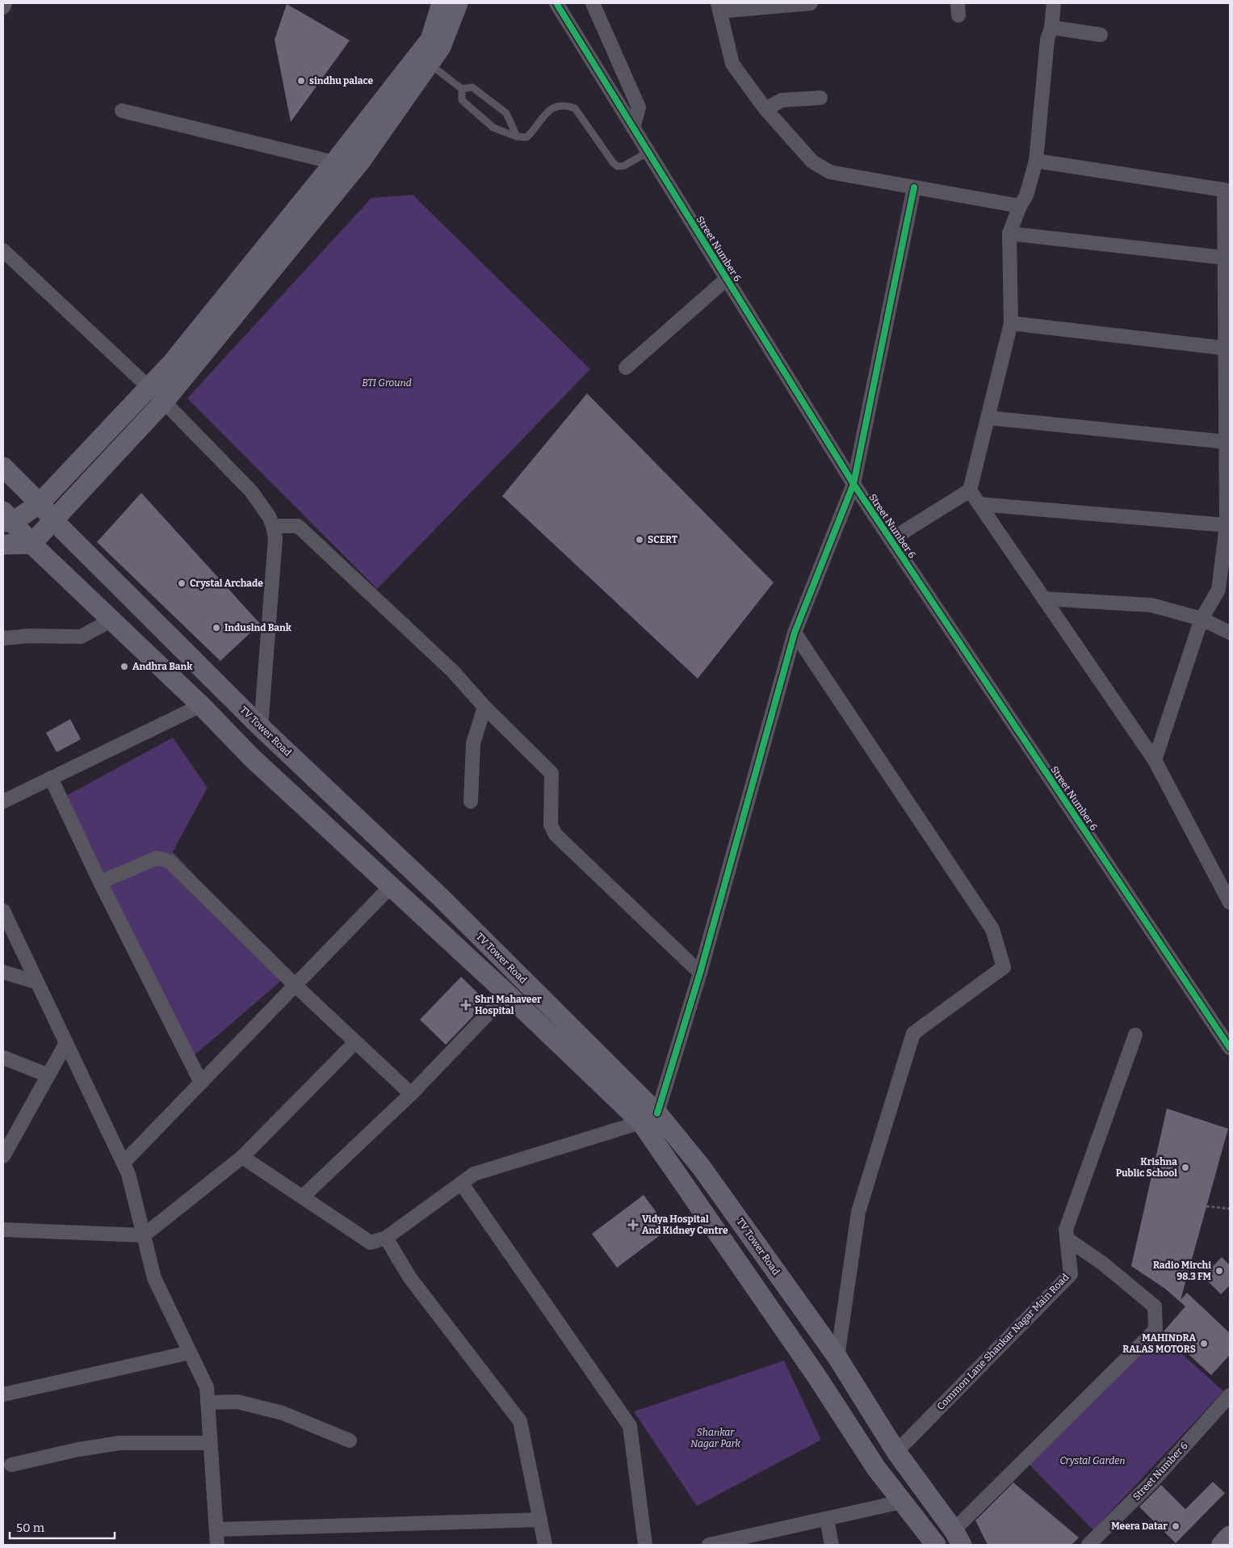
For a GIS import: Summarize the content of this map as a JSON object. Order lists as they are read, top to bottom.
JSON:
{
  "streets": {
    "main road": ["TV Tower Road"],
    "street": ["Street Number 6", "Common Lane Shankar Nagar Main Road"]
  },
  "crossings": [
    ["TV Tower Road", "Common Lane Shankar Nagar Main Road"]
  ],
  "parks": ["BTI Ground", "Shankar Nagar Park", "Crystal Garden"],
  "places": {
    "other": [
      "sindhu palace",
      "SCERT",
      "Crystal Archade",
      "Induslnd Bank",
      "Andhra Bank",
      "Krishna Public School",
      "Radio Mirchi 98.3 FM",
      "MAHINDRA RALAS MOTORS",
      "Meera Datar"
    ],
    "health": ["Shri Mahaveer Hospital", "Vidya Hospital And Kidney Centre"]
  },
  "scale_bar": "50 m"
}
